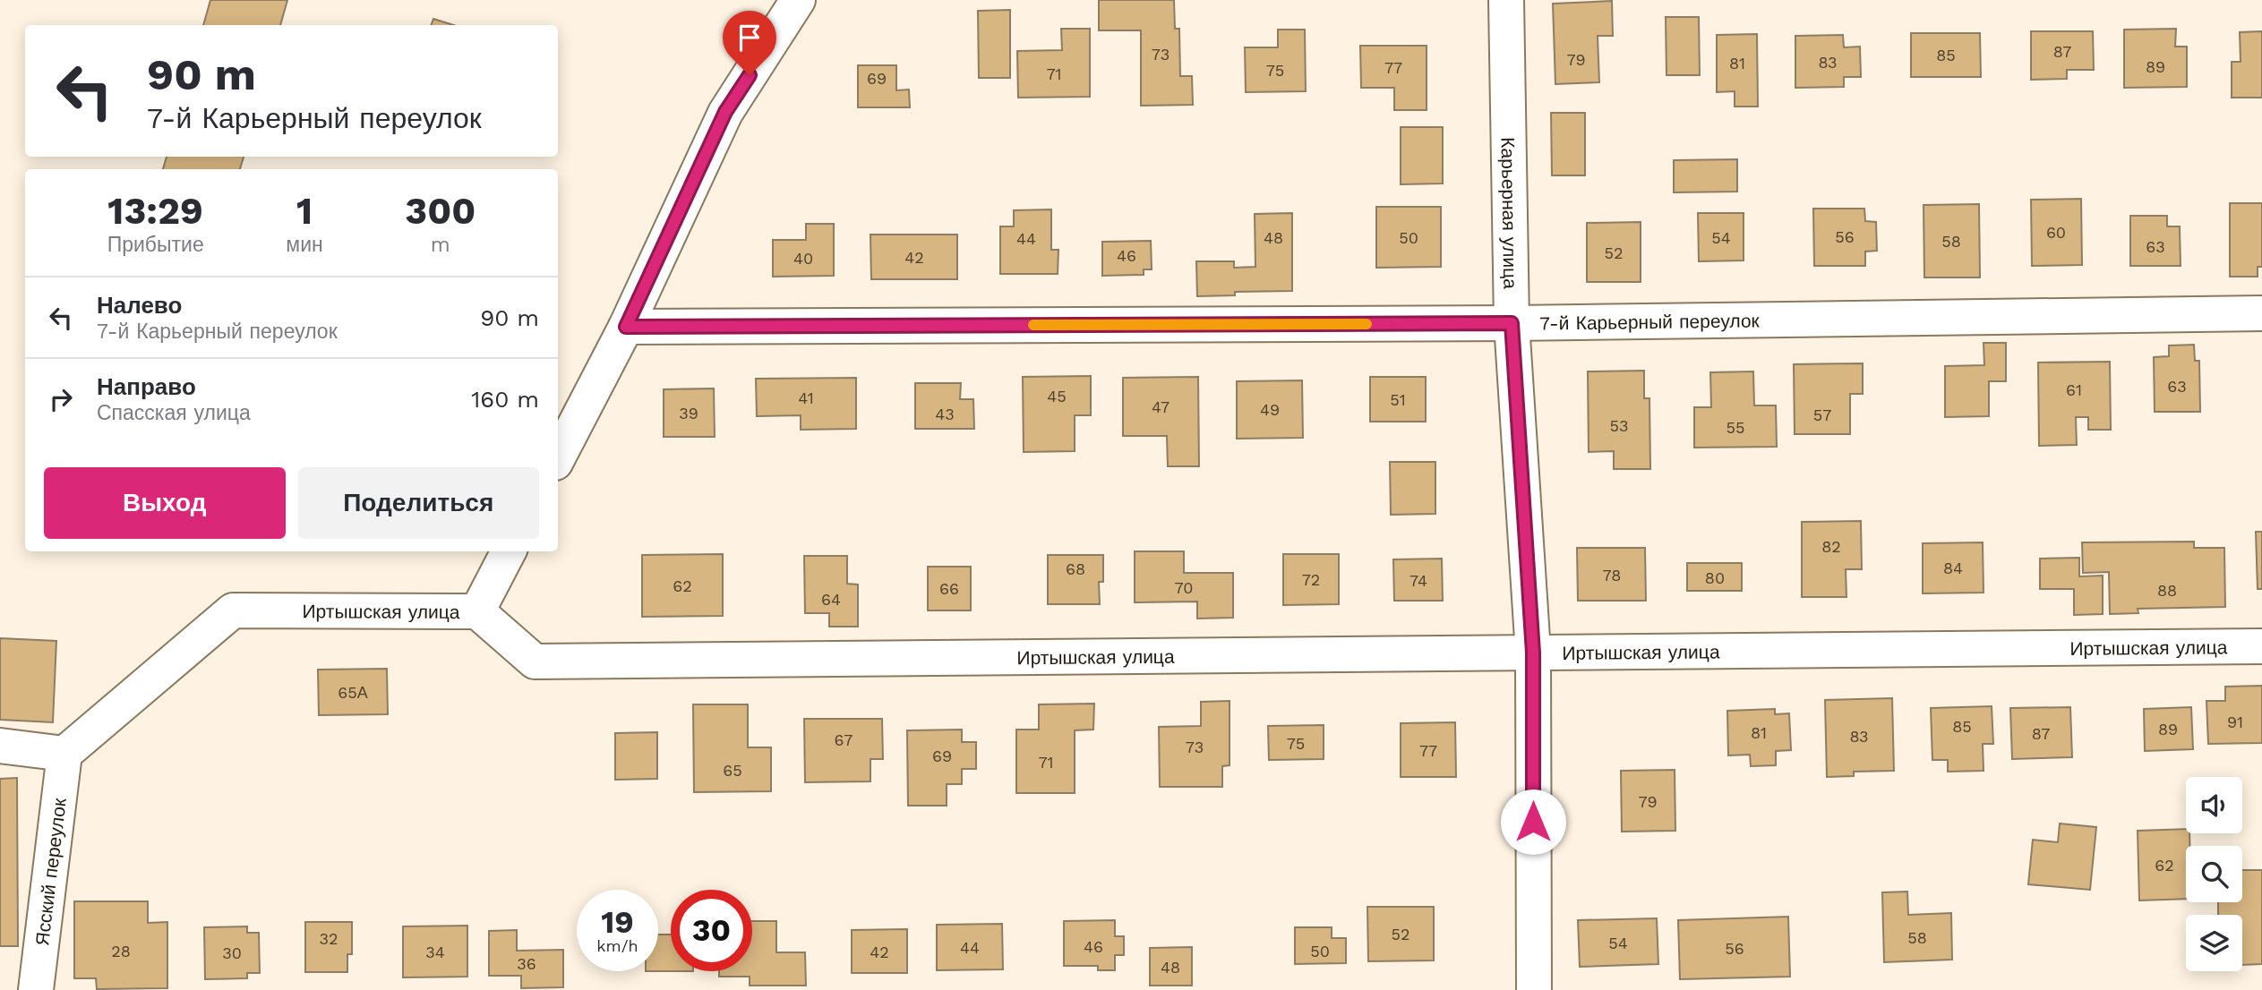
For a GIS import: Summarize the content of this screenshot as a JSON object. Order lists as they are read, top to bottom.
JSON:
{
  "streets": {
    "street": [
      "Карьерная улица",
      "7-й Карьерный переулок",
      "Иртышская улица",
      "Ясский переулок"
    ]
  },
  "crossings": [
    ["Карьерная улица", "7-й Карьерный переулок"],
    ["Карьерная улица", "Иртышская улица"],
    ["Иртышская улица", "Ясский переулок"]
  ],
  "house_numbers": [
    "87",
    "73",
    "85",
    "79",
    "83",
    "81",
    "89",
    "77",
    "75",
    "71",
    "69",
    "60",
    "56",
    "48",
    "50",
    "54",
    "44",
    "58",
    "63",
    "52",
    "46",
    "42",
    "40",
    "63",
    "61",
    "45",
    "41",
    "51",
    "47",
    "49",
    "39",
    "43",
    "57",
    "53",
    "55",
    "82",
    "84",
    "68",
    "78",
    "80",
    "72",
    "74",
    "62",
    "70",
    "66",
    "88",
    "64",
    "65А",
    "91",
    "85",
    "89",
    "81",
    "87",
    "83",
    "67",
    "75",
    "73",
    "77",
    "69",
    "71",
    "65",
    "79",
    "62",
    "52",
    "58",
    "32",
    "54",
    "46",
    "44",
    "56",
    "28",
    "50",
    "34",
    "42",
    "30",
    "36",
    "48"
  ],
  "page": {
    "turn": ["90 m", "7-й Карьерный переулок"],
    "eta": [
      "13:29",
      "Прибытие",
      "1",
      "мин",
      "300",
      "m"
    ],
    "list": [
      {
        "name": "Налево",
        "note": "7-й Карьерный переулок",
        "value": "90 m"
      },
      {
        "name": "Направо",
        "note": "Спасская улица",
        "value": "160 m"
      }
    ],
    "buttons": ["Выход", "Поделиться"],
    "speed": "19 km/h",
    "limit": "30"
  }
}
